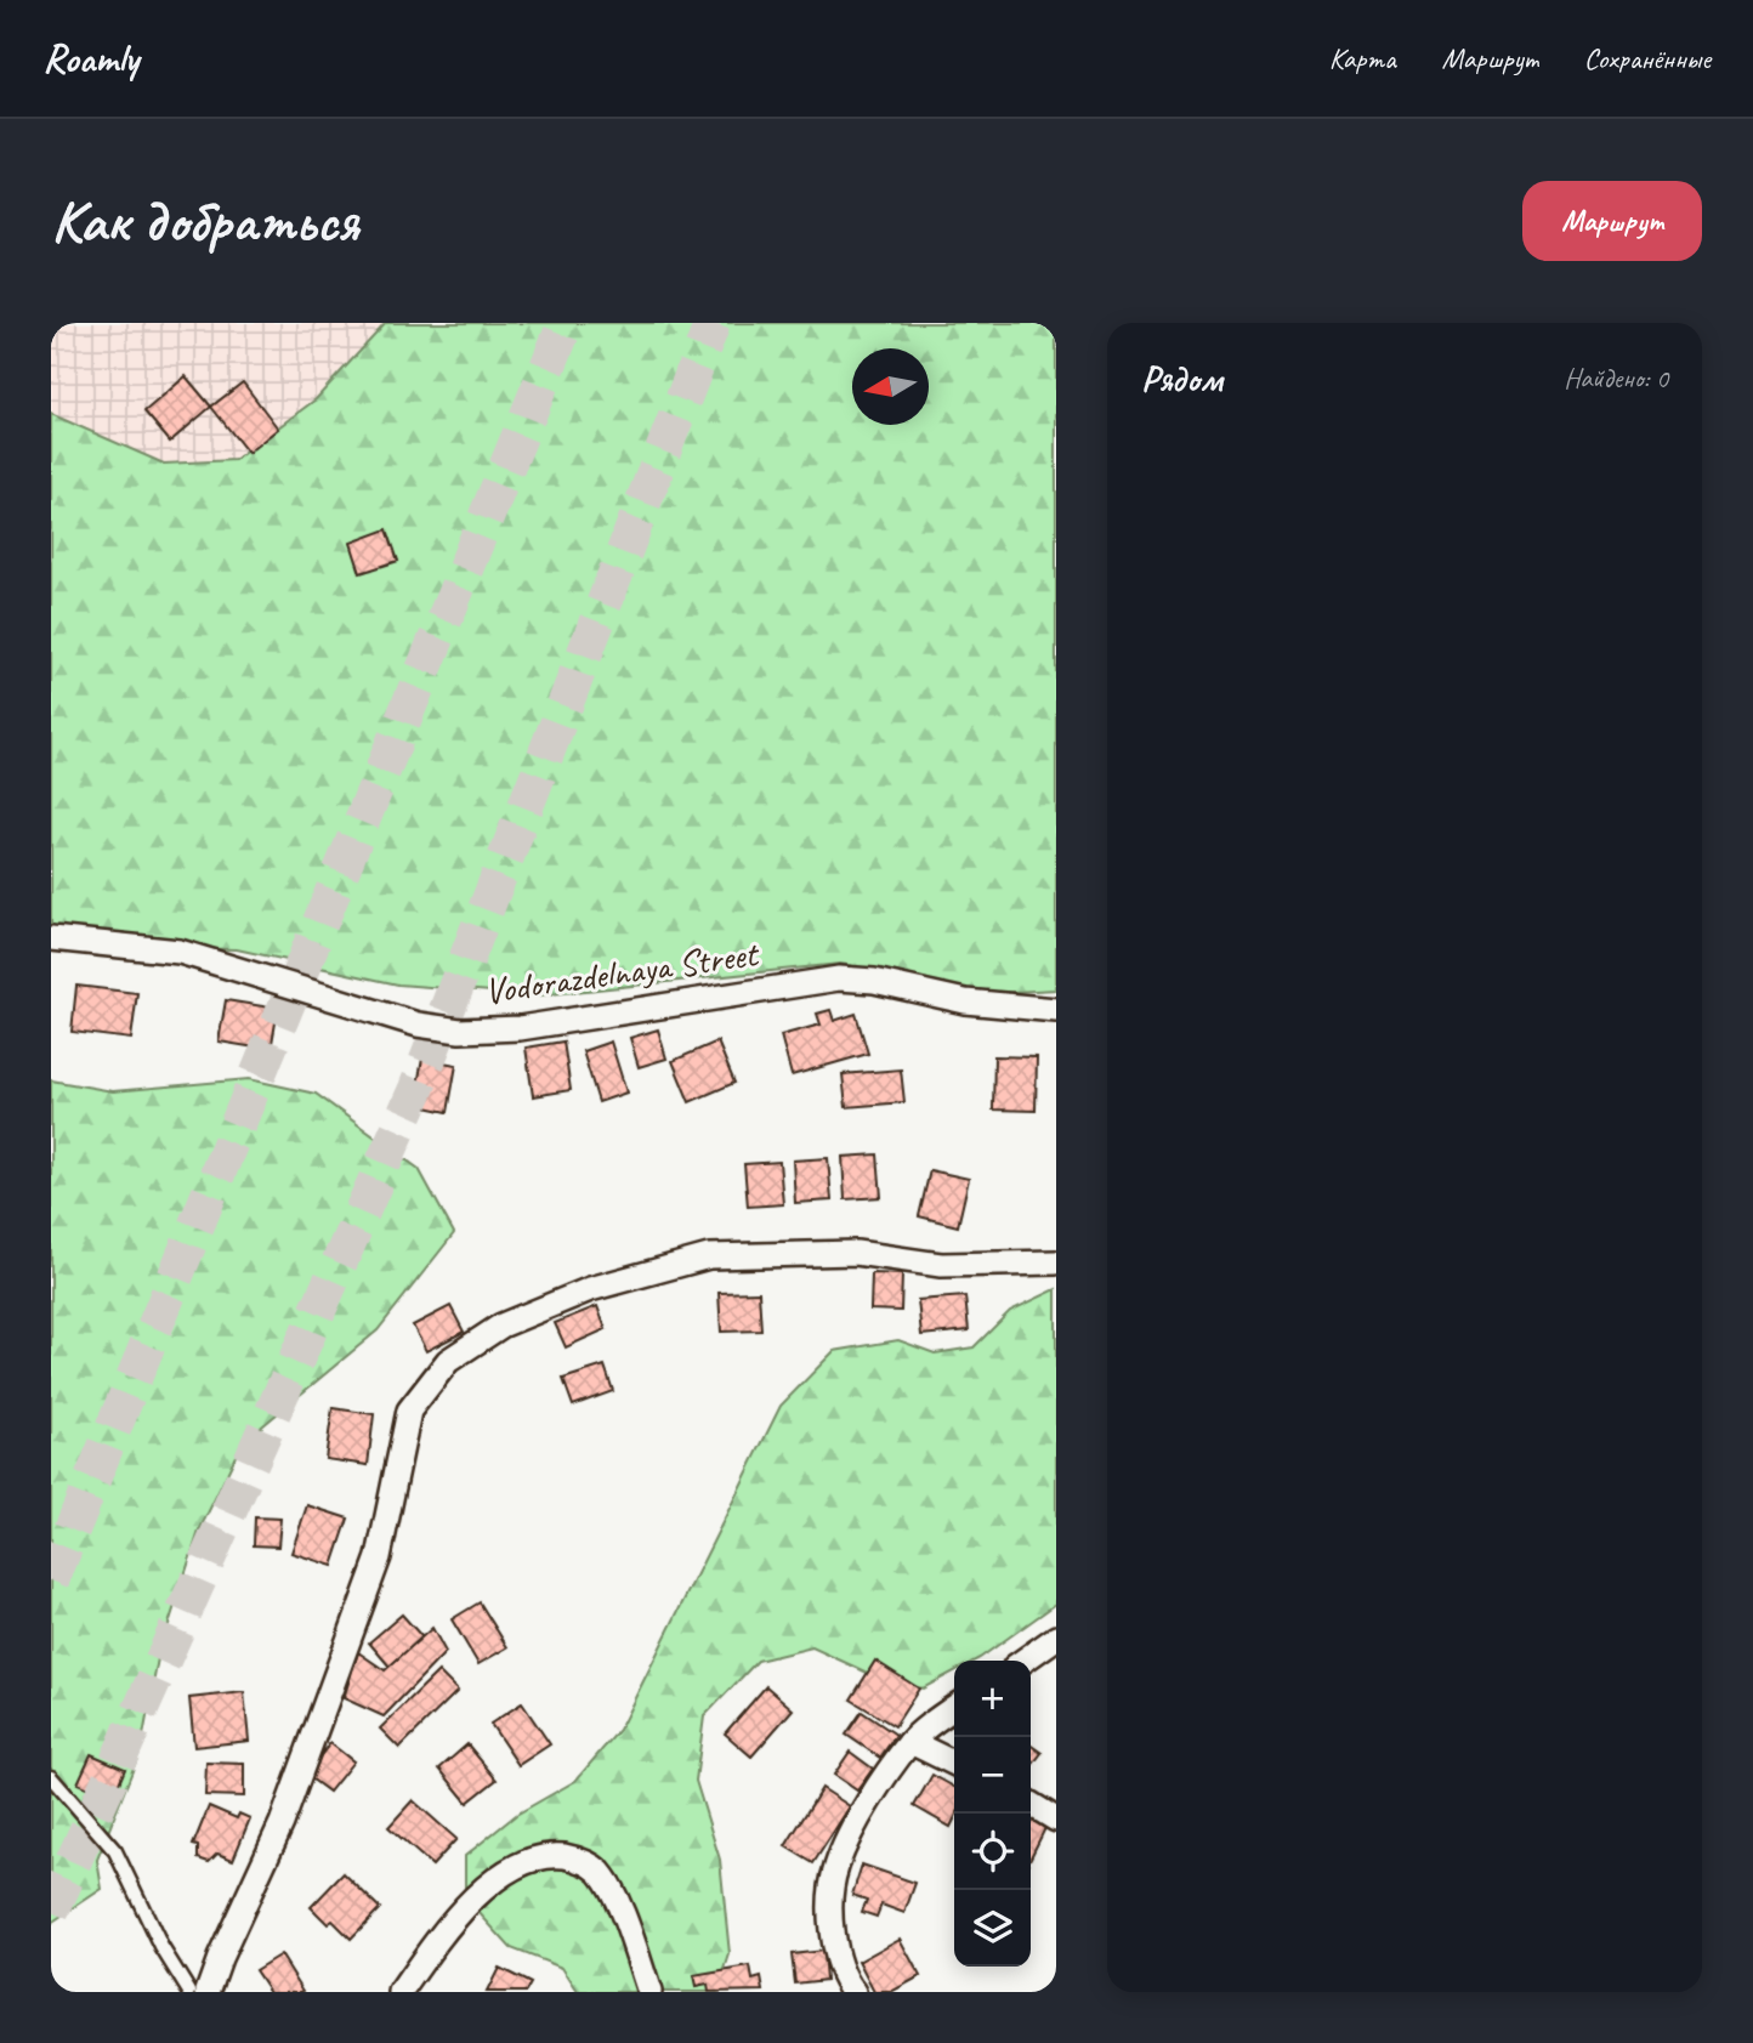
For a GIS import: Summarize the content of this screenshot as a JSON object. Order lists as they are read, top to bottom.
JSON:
{
  "streets": {
    "street": ["Vodorazdelnaya Street"]
  },
  "north": "left",
  "page": {
    "header": "Roamly",
    "nav": ["Карта", "Маршрут", "Сохранённые"],
    "buttons": "Маршрут",
    "title": "Как добраться",
    "heading": ["Рядом", "Найдено: 0"],
    "map_buttons": ["+", "−"]
  }
}
